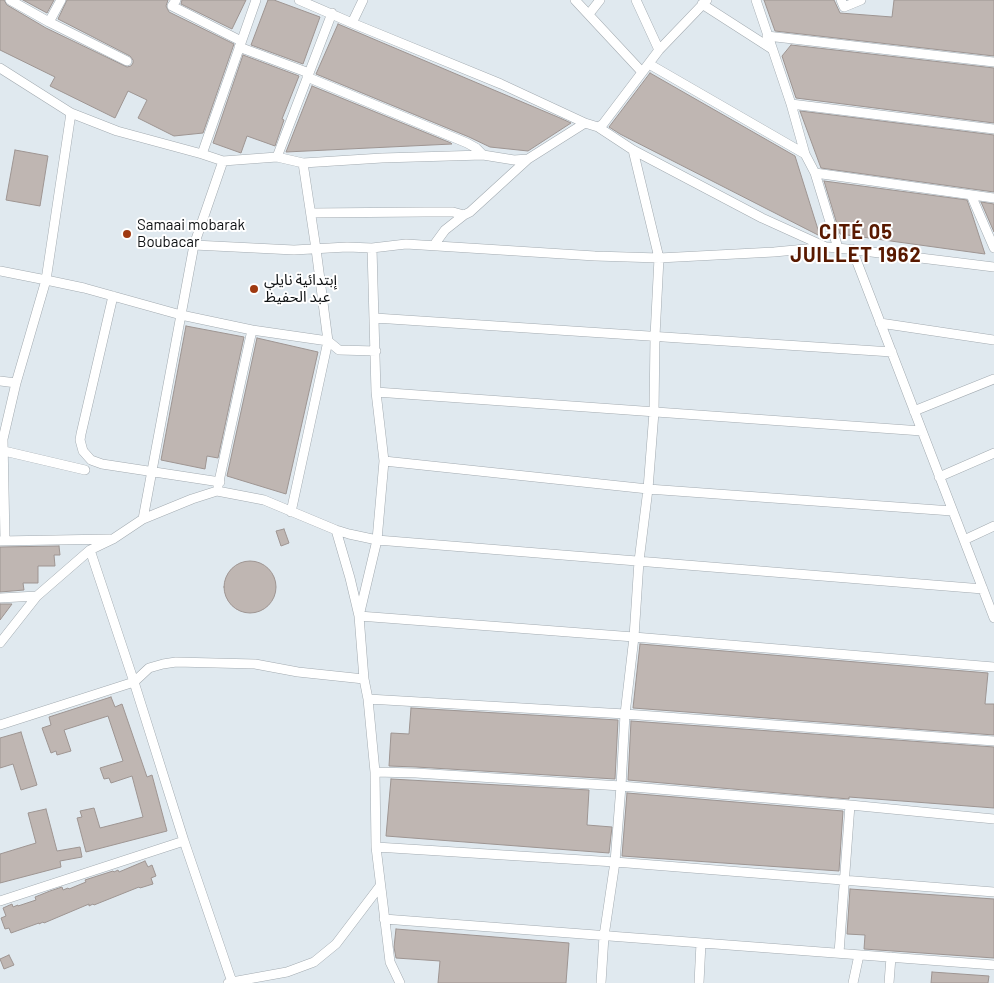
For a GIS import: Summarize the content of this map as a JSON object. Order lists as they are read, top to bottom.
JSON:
{
  "districts": ["CITÉ 05 JUILLET 1962"],
  "places": ["Samaai mobarak Boubacar", "إبتدائية نايلي عبد الحفيظ"]
}
